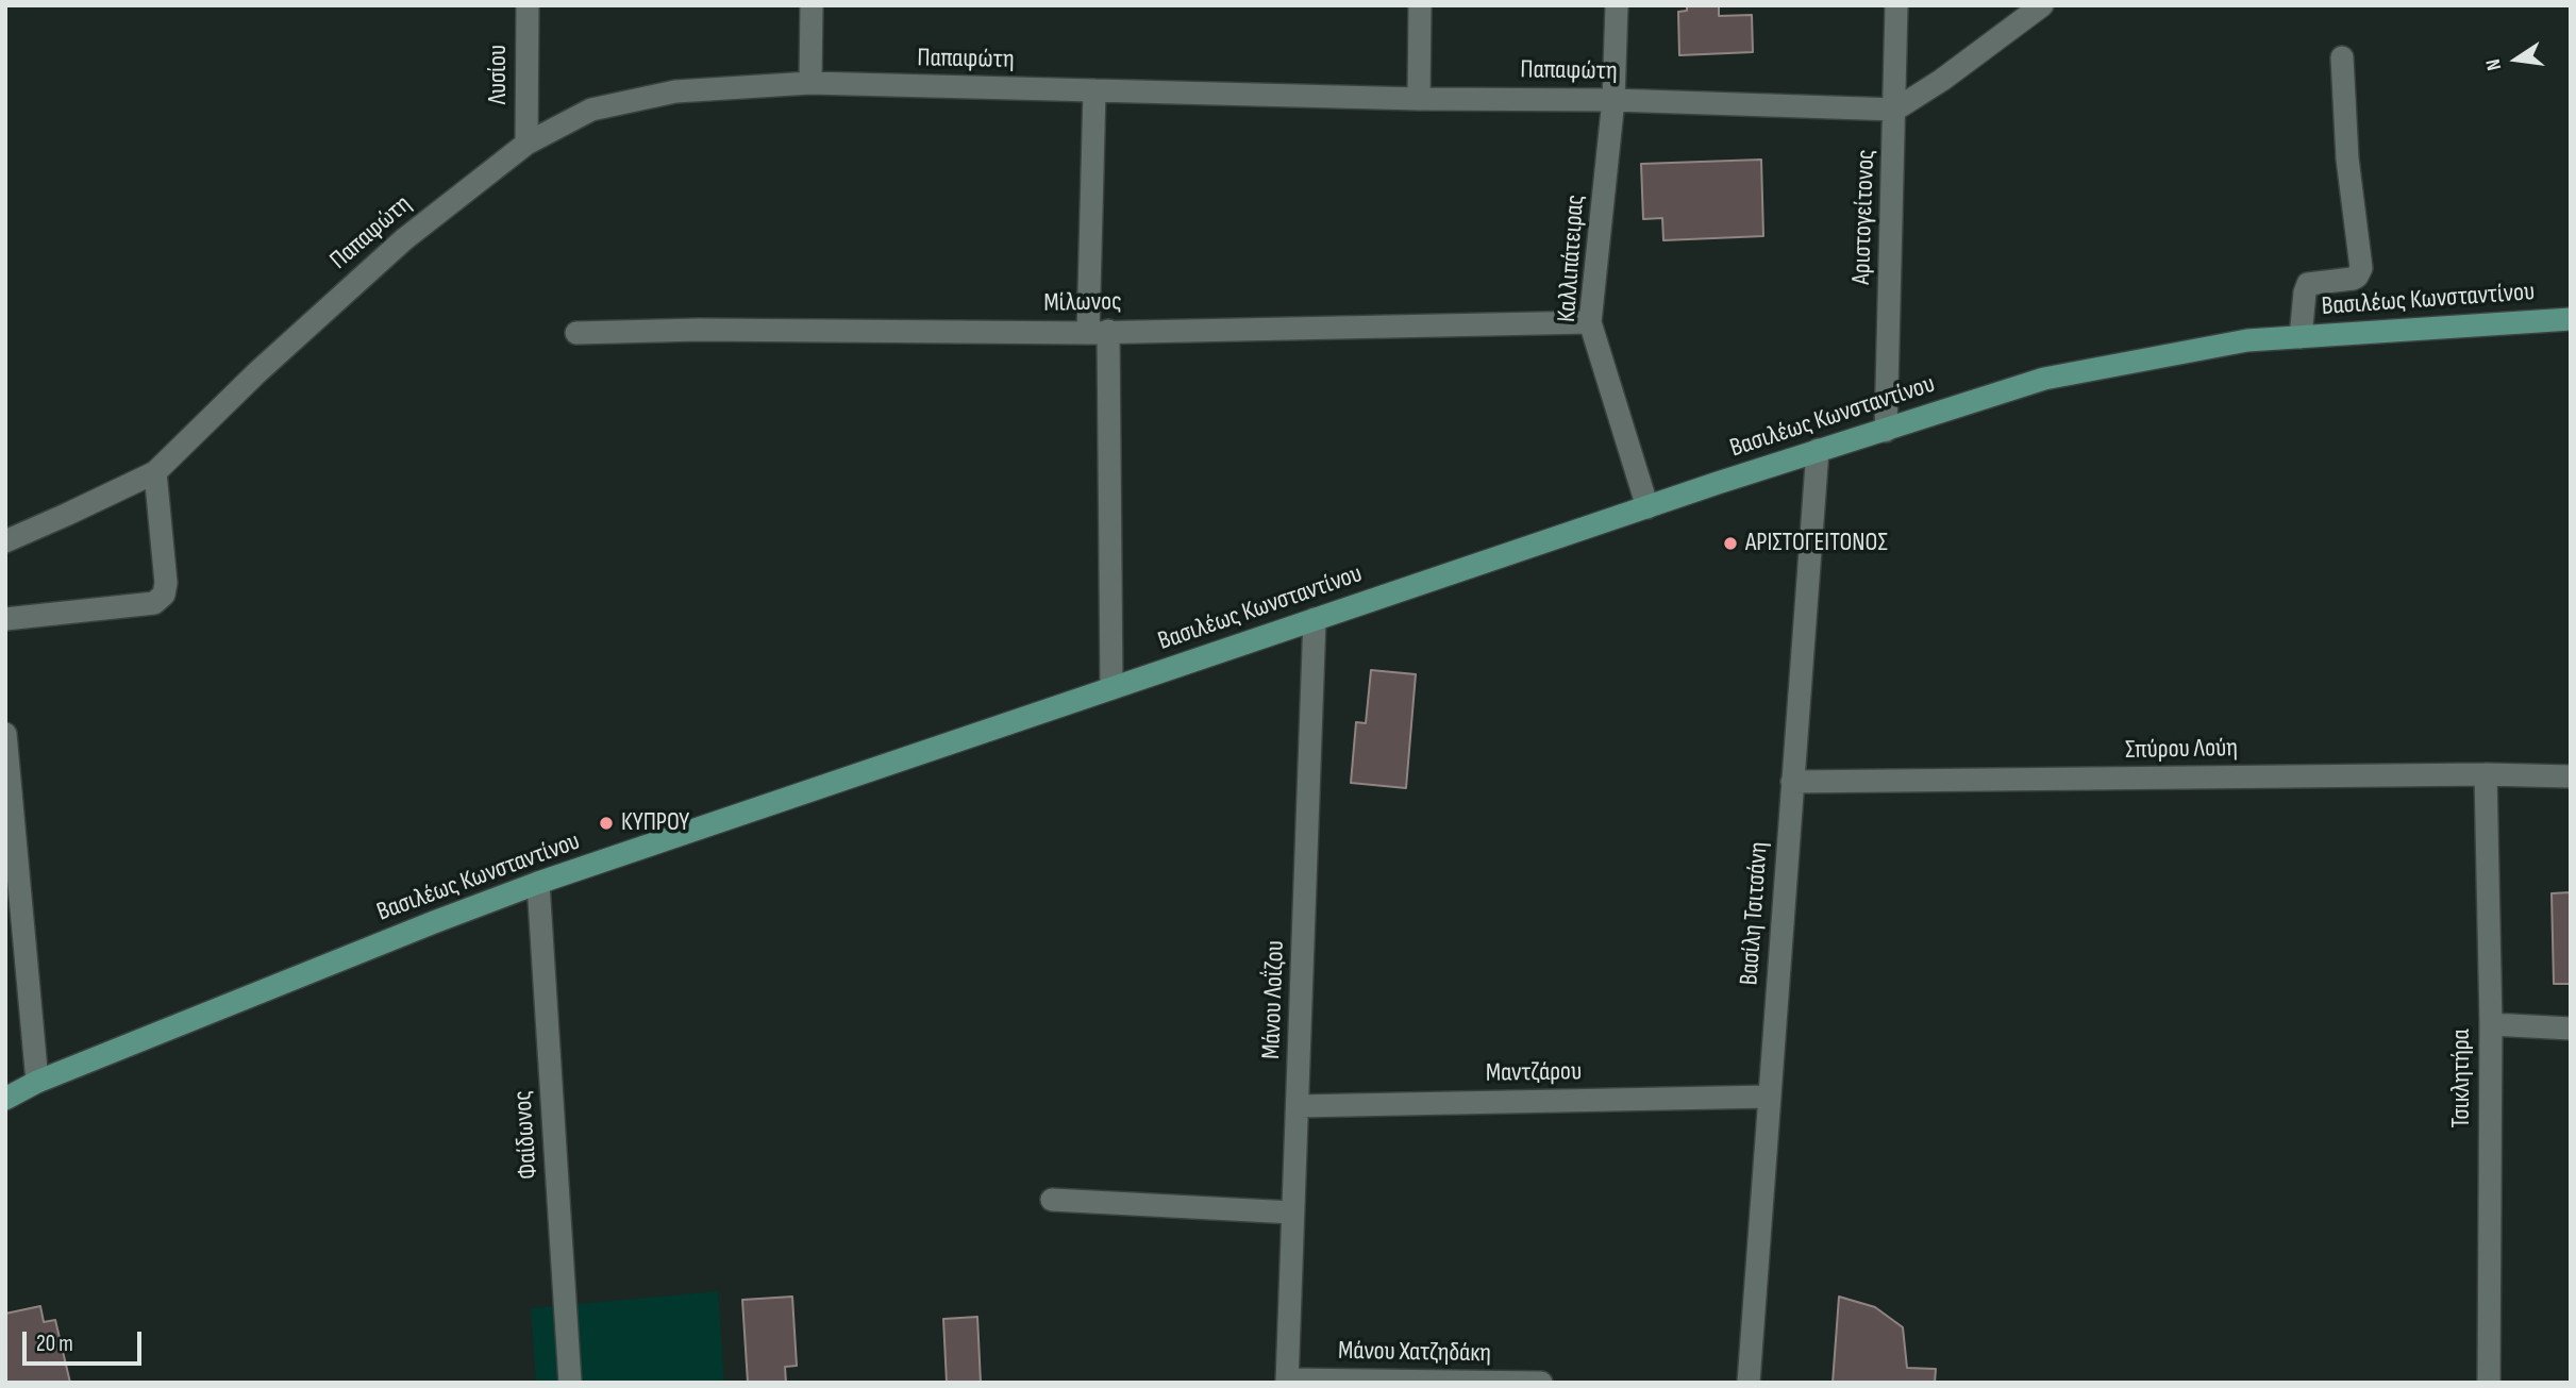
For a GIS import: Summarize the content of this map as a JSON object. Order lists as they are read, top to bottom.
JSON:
{
  "streets": {
    "main road": ["Βασιλέως Κωνσταντίνου"],
    "street": [
      "Παπαφώτη",
      "Λυσίου",
      "Αριστογείτονος",
      "Καλλιπάτειρας",
      "Μίλωνος",
      "Σπύρου Λούη",
      "Βασίλη Τσιτσάνη",
      "Μάνου Λοΐζου",
      "Μαντζάρου",
      "Τσικλητήρα",
      "Φαίδωνος",
      "Μάνου Χατζηδάκη"
    ]
  },
  "crossings": [
    ["Παπαφώτη", "Λυσίου"],
    ["Παπαφώτη", "Αριστογείτονος"],
    ["Παπαφώτη", "Καλλιπάτειρας"],
    ["Αριστογείτονος", "Βασιλέως Κωνσταντίνου"],
    ["Καλλιπάτειρας", "Βασιλέως Κωνσταντίνου"],
    ["Καλλιπάτειρας", "Μίλωνος"],
    ["Βασιλέως Κωνσταντίνου", "Βασίλη Τσιτσάνη"],
    ["Βασιλέως Κωνσταντίνου", "Μάνου Λοΐζου"],
    ["Βασιλέως Κωνσταντίνου", "Φαίδωνος"],
    ["Σπύρου Λούη", "Βασίλη Τσιτσάνη"],
    ["Σπύρου Λούη", "Τσικλητήρα"],
    ["Βασίλη Τσιτσάνη", "Μαντζάρου"],
    ["Μάνου Λοΐζου", "Μαντζάρου"],
    ["Μάνου Λοΐζου", "Μάνου Χατζηδάκη"]
  ],
  "places": ["ΑΡΙΣΤΟΓΕΙΤΟΝΟΣ", "ΚΥΠΡΟΥ"],
  "scale_bar": "20 m",
  "north": "left"
}
